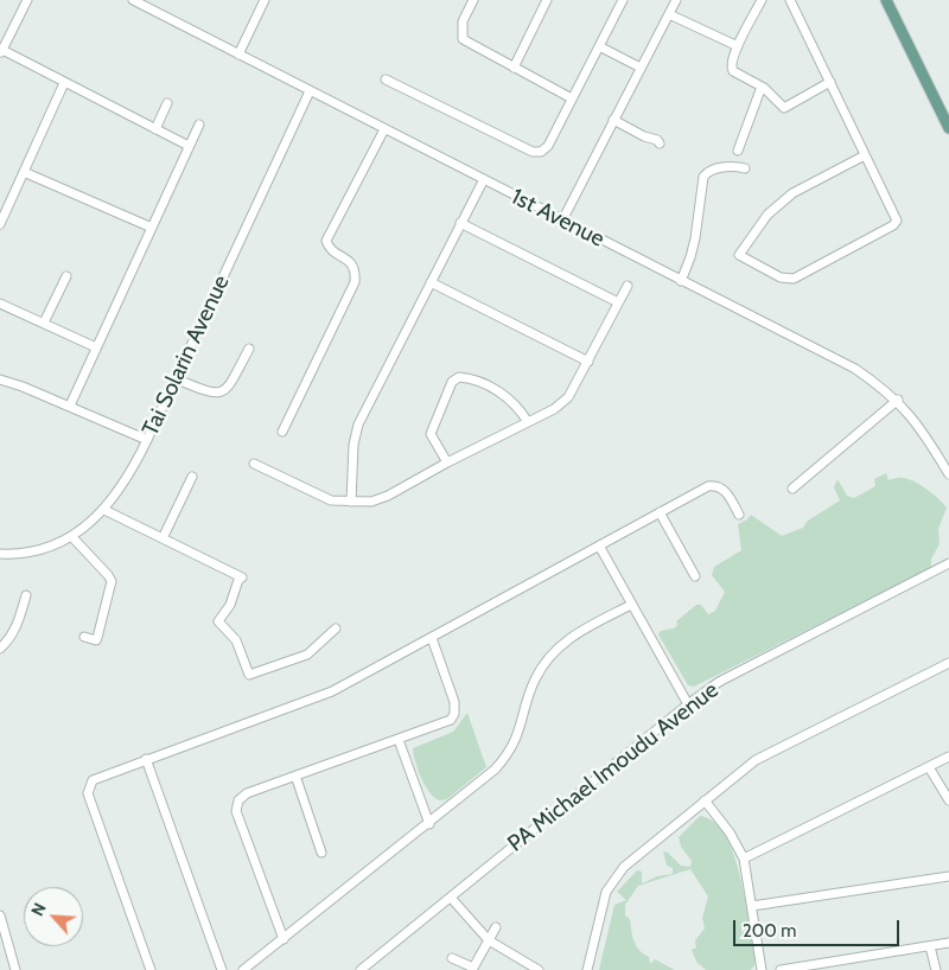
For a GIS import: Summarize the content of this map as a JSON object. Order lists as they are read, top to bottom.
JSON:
{
  "streets": {
    "street": ["1st Avenue", "Tai Solarin Avenue", "PA Michael Imoudu Avenue"]
  },
  "crossings": [
    ["1st Avenue", "Tai Solarin Avenue"]
  ],
  "scale_bar": "200 m",
  "north": "top left"
}
